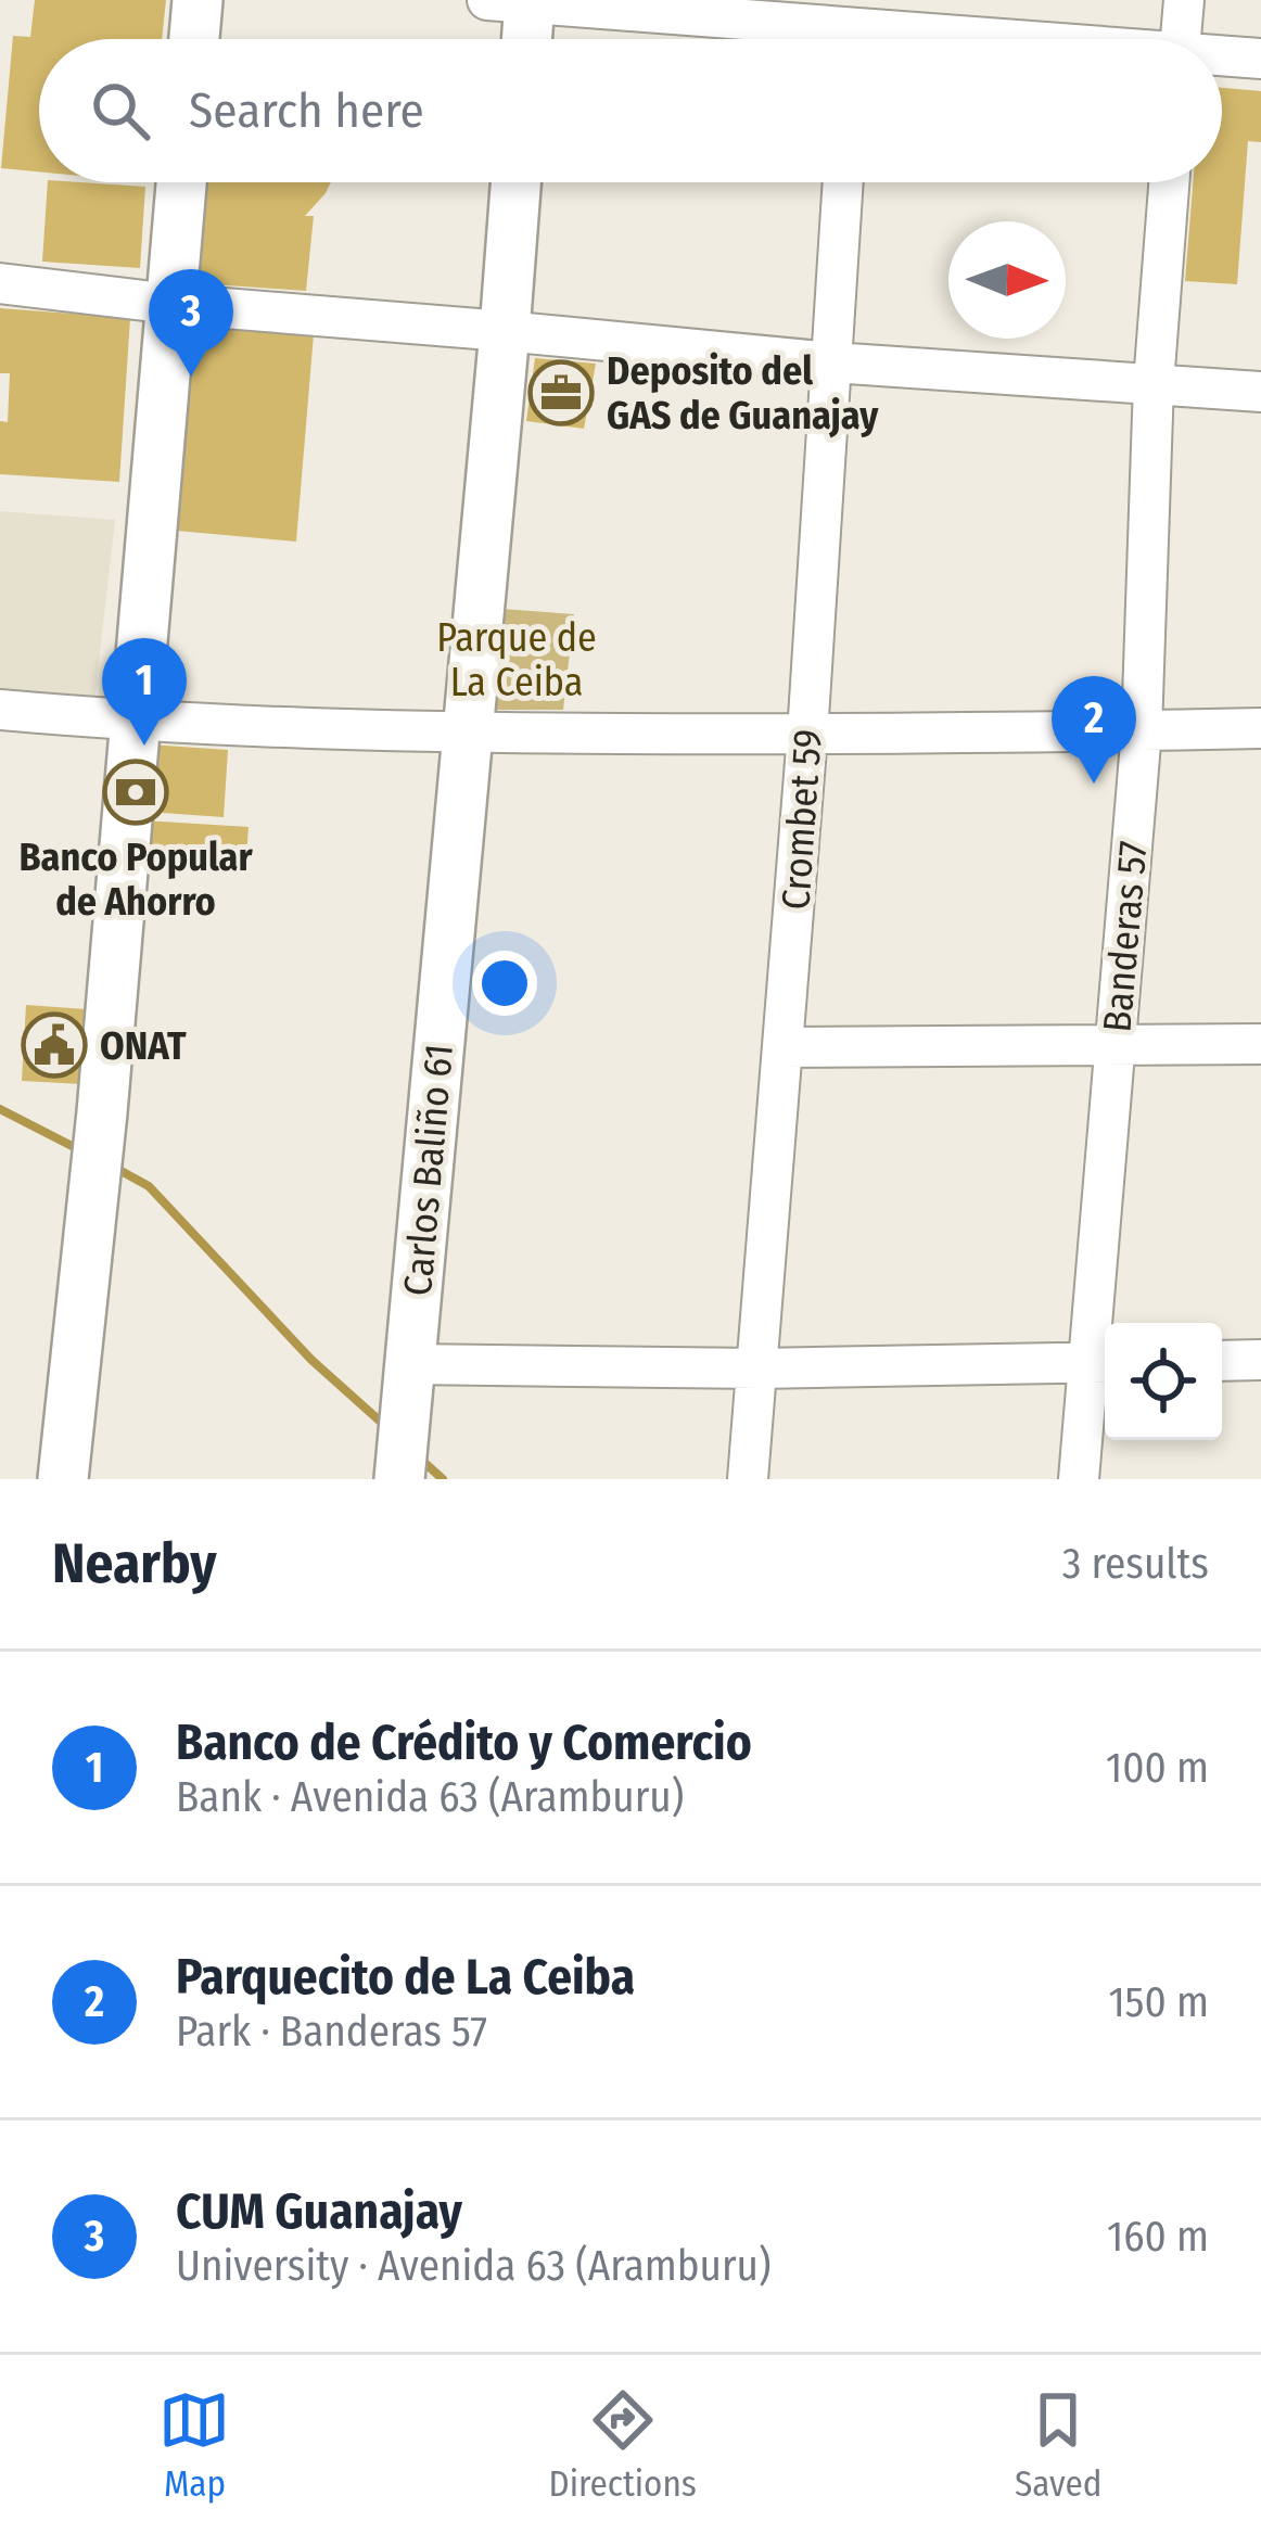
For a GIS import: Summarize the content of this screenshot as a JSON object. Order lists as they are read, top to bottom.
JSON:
{
  "streets": {
    "main road": ["Carlos Baliño 61"],
    "street": ["Crombet 59", "Banderas 57"]
  },
  "parks": ["Parque de La Ceiba"],
  "places": {
    "office": ["Deposito del GAS de Guanajay"],
    "bank": ["Banco Popular de Ahorro"],
    "public building": ["ONAT"]
  },
  "north": "right",
  "page": {
    "search": "Search here",
    "pins": ["3", "1", "2"],
    "heading": ["Nearby", "3 results"],
    "list": [
      {
        "mark": "1",
        "name": "Banco de Crédito y Comercio",
        "note": "Bank · Avenida 63 (Aramburu)",
        "value": "100 m"
      },
      {
        "mark": "2",
        "name": "Parquecito de La Ceiba",
        "note": "Park · Banderas 57",
        "value": "150 m"
      },
      {
        "mark": "3",
        "name": "CUM Guanajay",
        "note": "University · Avenida 63 (Aramburu)",
        "value": "160 m"
      }
    ],
    "nav": ["Map", "Directions", "Saved"]
  }
}
